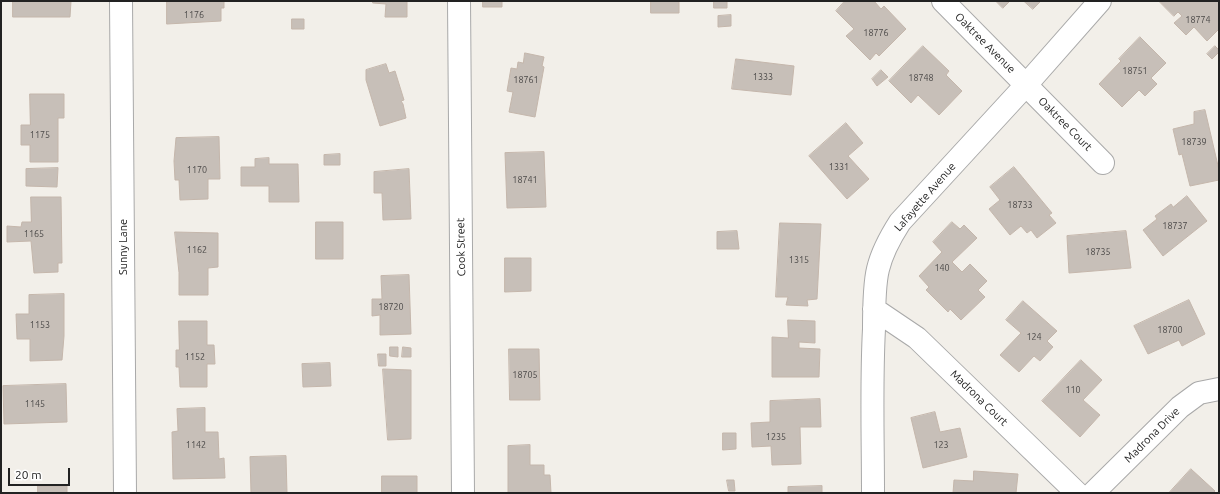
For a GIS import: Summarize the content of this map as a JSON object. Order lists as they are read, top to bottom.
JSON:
{
  "streets": {
    "street": [
      "Oaktree Avenue",
      "Oaktree Court",
      "Lafayette Avenue",
      "Sunny Lane",
      "Cook Street",
      "Madrona Court",
      "Madrona Drive"
    ]
  },
  "crossings": [
    ["Oaktree Avenue", "Oaktree Court"],
    ["Oaktree Avenue", "Lafayette Avenue"],
    ["Oaktree Court", "Lafayette Avenue"],
    ["Lafayette Avenue", "Madrona Court"]
  ],
  "house_numbers": [
    "1176",
    "18774",
    "18776",
    "18751",
    "1333",
    "18748",
    "18761",
    "1175",
    "18739",
    "1331",
    "1170",
    "18741",
    "18733",
    "18737",
    "1165",
    "1162",
    "18735",
    "1315",
    "140",
    "18720",
    "1153",
    "18700",
    "124",
    "1152",
    "18705",
    "110",
    "1145",
    "1235",
    "1142",
    "123"
  ],
  "scale_bar": "20 m"
}
